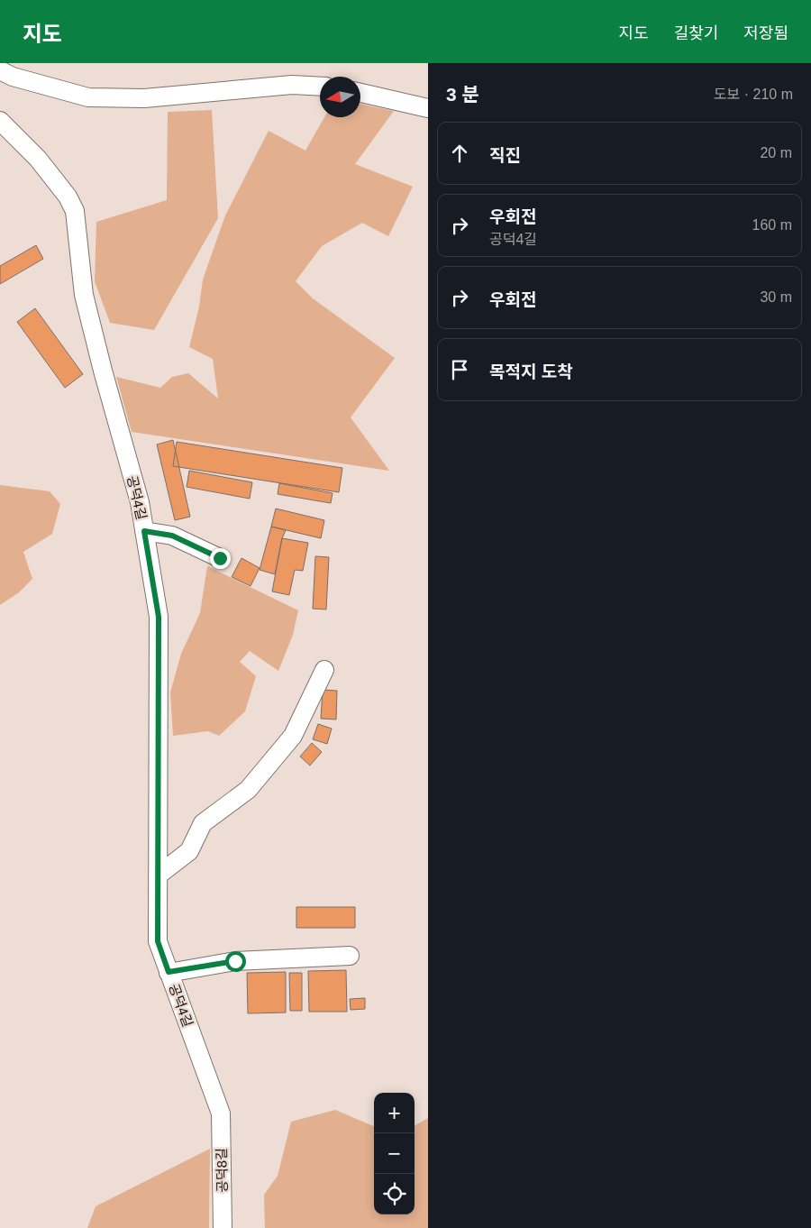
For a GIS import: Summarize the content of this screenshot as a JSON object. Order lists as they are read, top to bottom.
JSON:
{
  "streets": {
    "street": ["공덕4길", "공덕8길"]
  },
  "crossings": [
    ["공덕4길", "공덕8길"]
  ],
  "north": "left",
  "page": {
    "header": "지도",
    "nav": ["지도", "길찾기", "저장됨"],
    "heading": ["3 분", "도보 · 210 m"],
    "list": [
      ["직진", "20 m"],
      ["우회전", "공덕4길", "160 m"],
      ["우회전", "30 m"],
      "목적지 도착"
    ],
    "map_buttons": ["+", "−"]
  }
}
